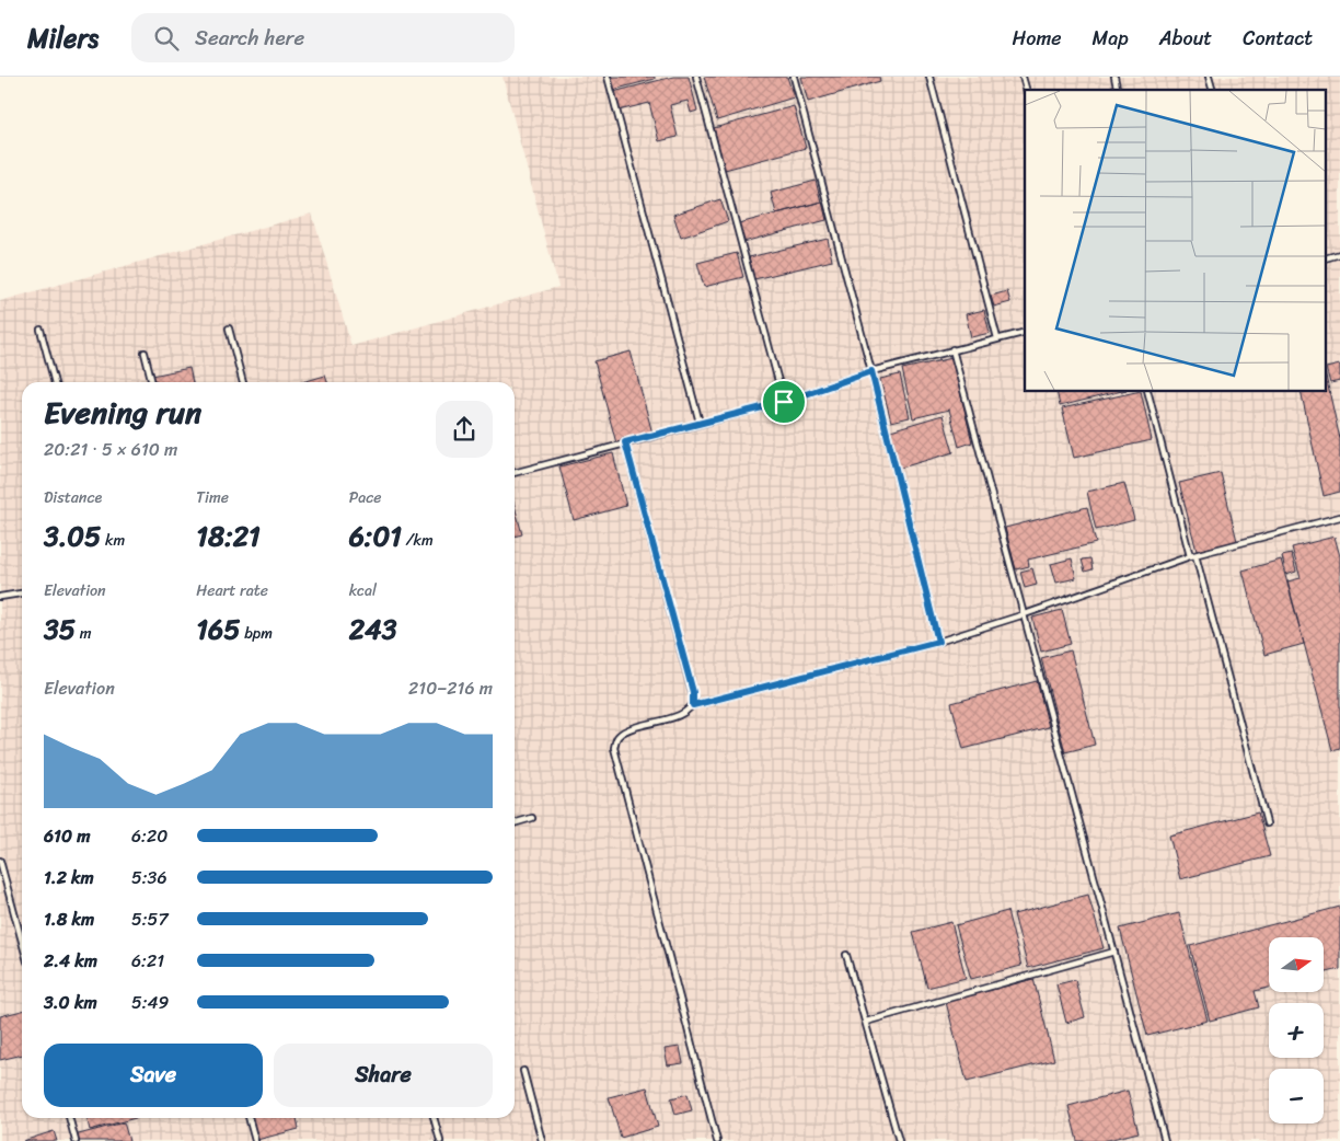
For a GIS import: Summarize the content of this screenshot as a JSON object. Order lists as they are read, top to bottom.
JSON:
{
  "north": "right",
  "page": {
    "header": "Milers",
    "search": "Search here",
    "nav": [
      "Home",
      "Map",
      "About",
      "Contact"
    ],
    "heading": ["Evening run", "20:21 · 5 × 610 m"],
    "stats": [
      ["Distance", "3.05 km"],
      ["Time", "18:21"],
      ["Pace", "6:01 /km"],
      ["Elevation", "35 m"],
      ["Heart rate", "165 bpm"],
      ["kcal", "243"]
    ],
    "chart": ["Elevation", "210–216 m"],
    "list": [
      {
        "name": "610 m",
        "note": "6:20"
      },
      {
        "name": "1.2 km",
        "note": "5:36"
      },
      {
        "name": "1.8 km",
        "note": "5:57"
      },
      {
        "name": "2.4 km",
        "note": "6:21"
      },
      {
        "name": "3.0 km",
        "note": "5:49"
      }
    ],
    "map_buttons": ["+", "−"],
    "buttons": ["Save", "Share"]
  }
}
